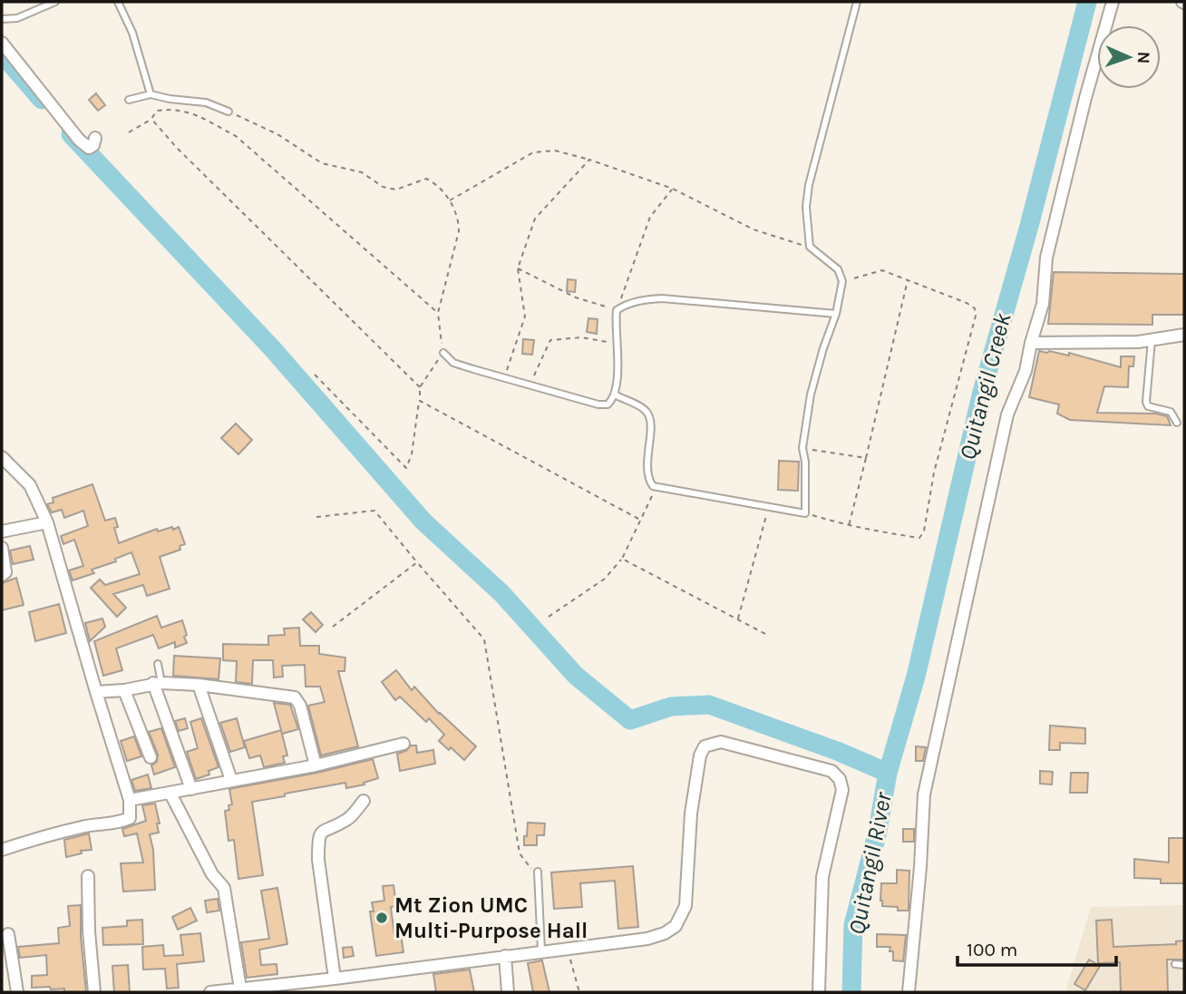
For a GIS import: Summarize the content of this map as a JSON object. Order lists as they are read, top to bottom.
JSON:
{
  "water": ["Quitangil Creek", "Quitangil River"],
  "places": ["Mt Zion UMC Multi-Purpose Hall"],
  "scale_bar": "100 m",
  "north": "right"
}
